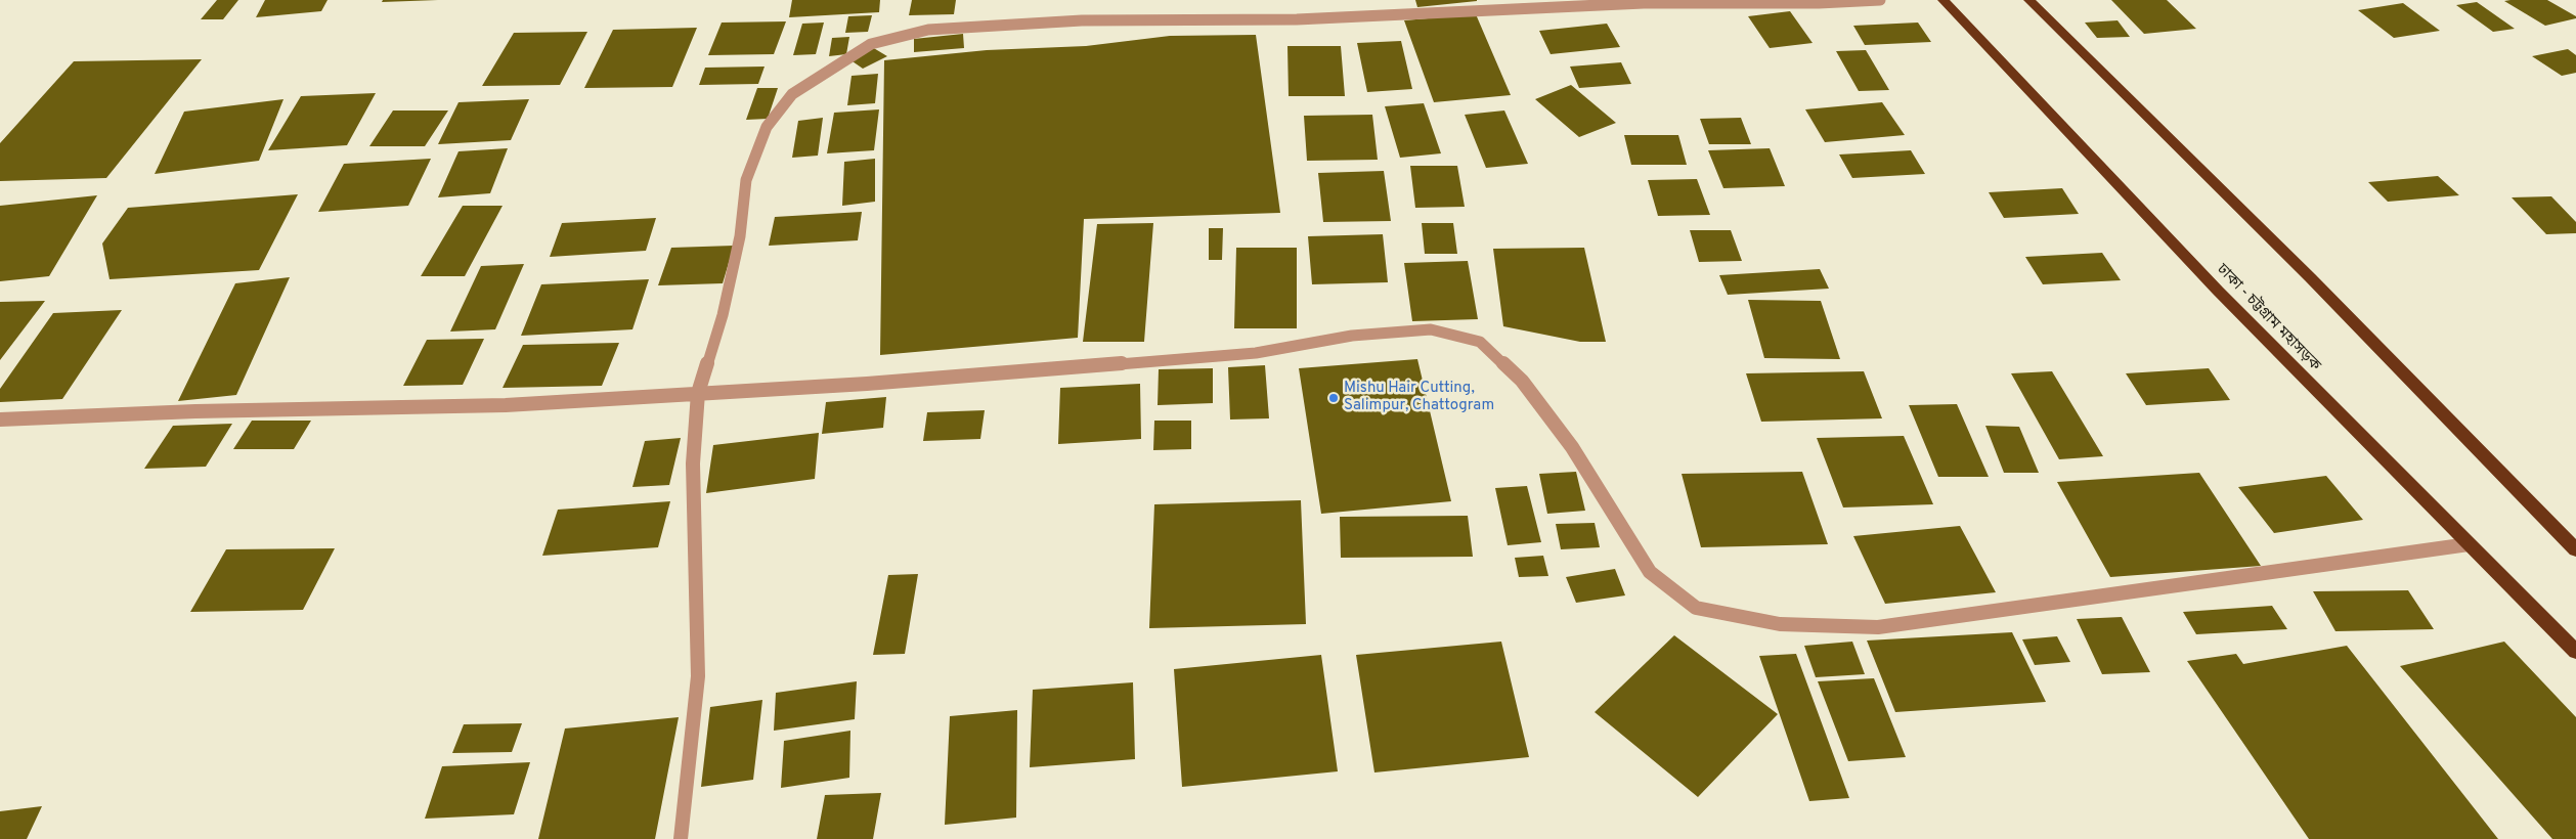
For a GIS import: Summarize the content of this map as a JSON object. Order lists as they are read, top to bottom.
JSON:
{
  "streets": {
    "highway": ["ঢাকা - চট্টগ্রাম মহাসড়ক"]
  },
  "places": ["Mishu Hair Cutting, Salimpur, Chattogram"]
}
